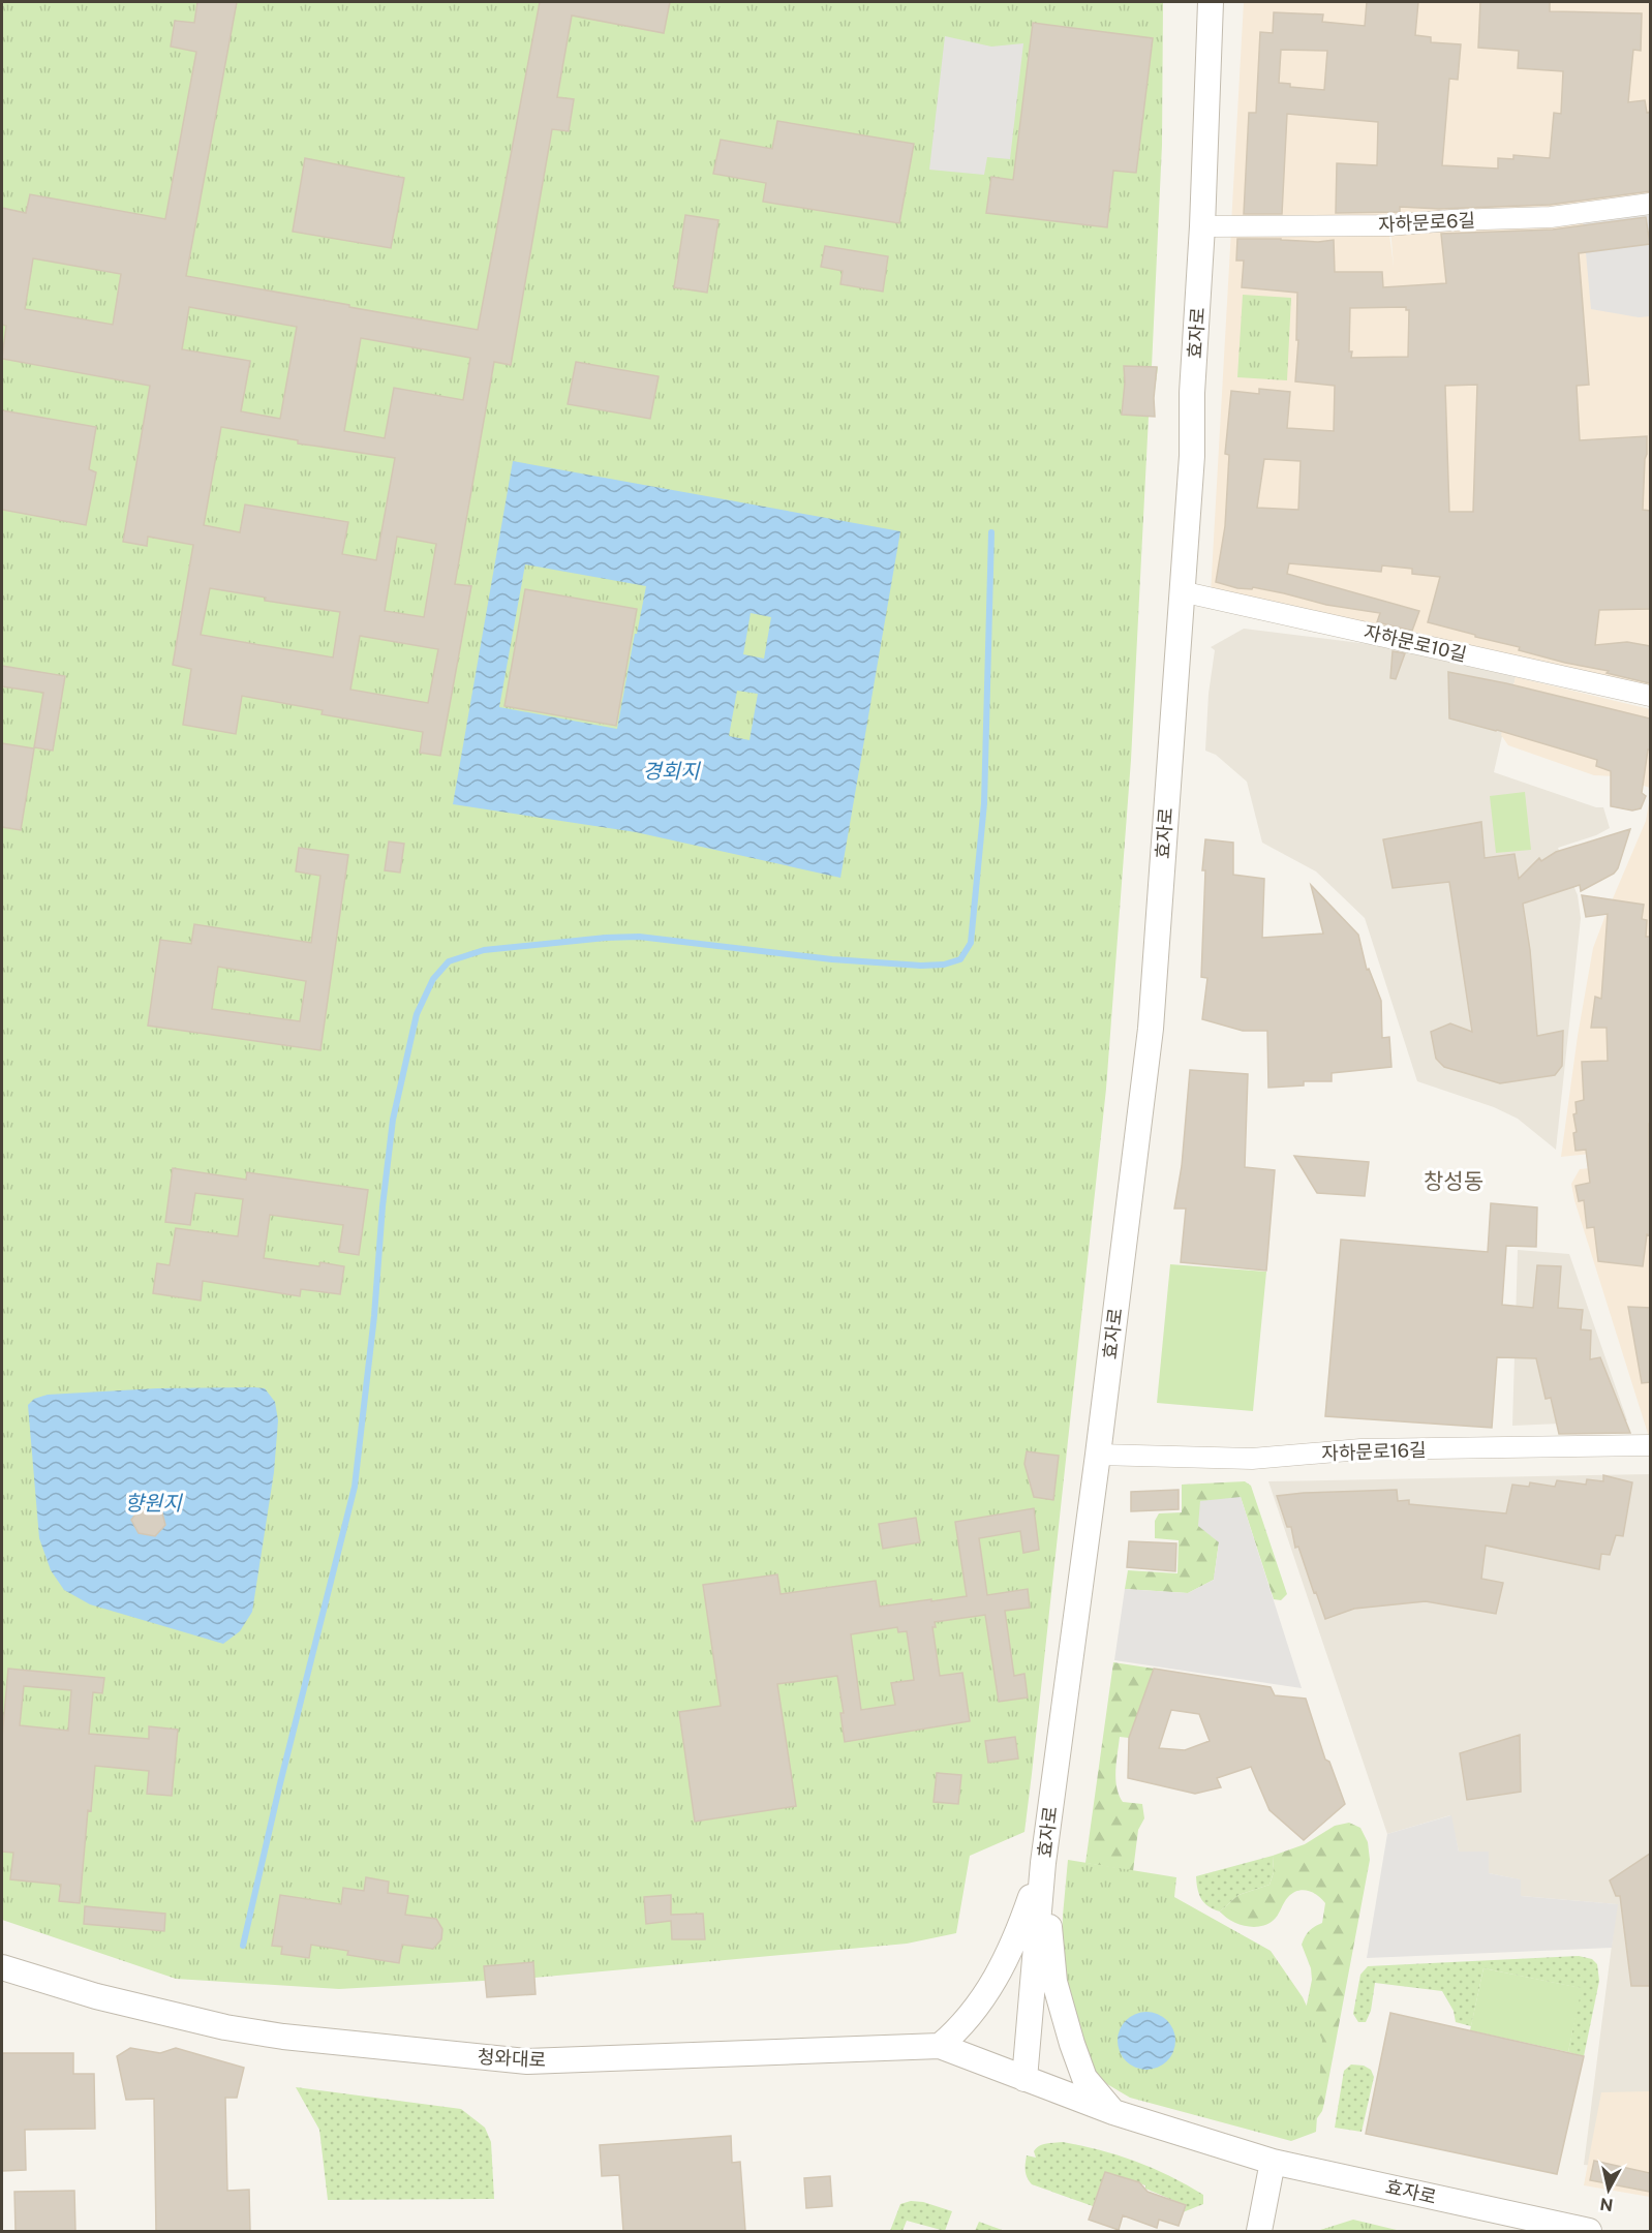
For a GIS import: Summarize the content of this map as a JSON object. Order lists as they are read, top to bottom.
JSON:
{
  "streets": {
    "street": [
      "자하문로6길",
      "효자로",
      "자하문로10길",
      "자하문로16길",
      "청와대로"
    ]
  },
  "crossings": [
    ["자하문로6길", "효자로"],
    ["효자로", "자하문로10길"],
    ["효자로", "자하문로16길"],
    ["효자로", "청와대로"]
  ],
  "districts": ["창성동"],
  "water": ["경회지", "향원지"],
  "north": "bottom"
}
